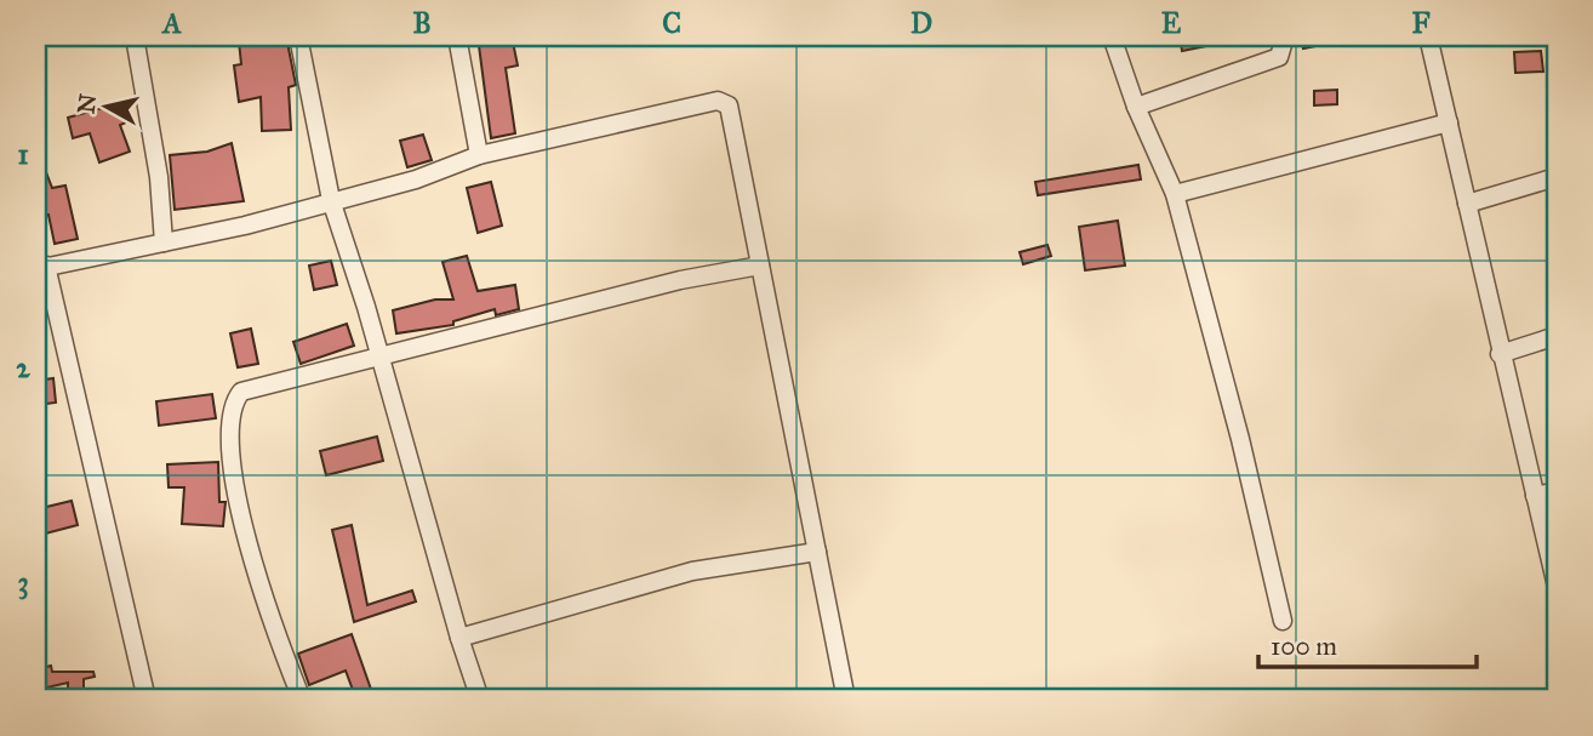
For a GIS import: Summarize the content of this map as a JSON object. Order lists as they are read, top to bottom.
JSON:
{
  "scale_bar": "100 m",
  "north": "left",
  "grid": {
    "columns": [
      "A",
      "B",
      "C",
      "D",
      "E",
      "F"
    ],
    "rows": ["1", "2", "3"]
  }
}
